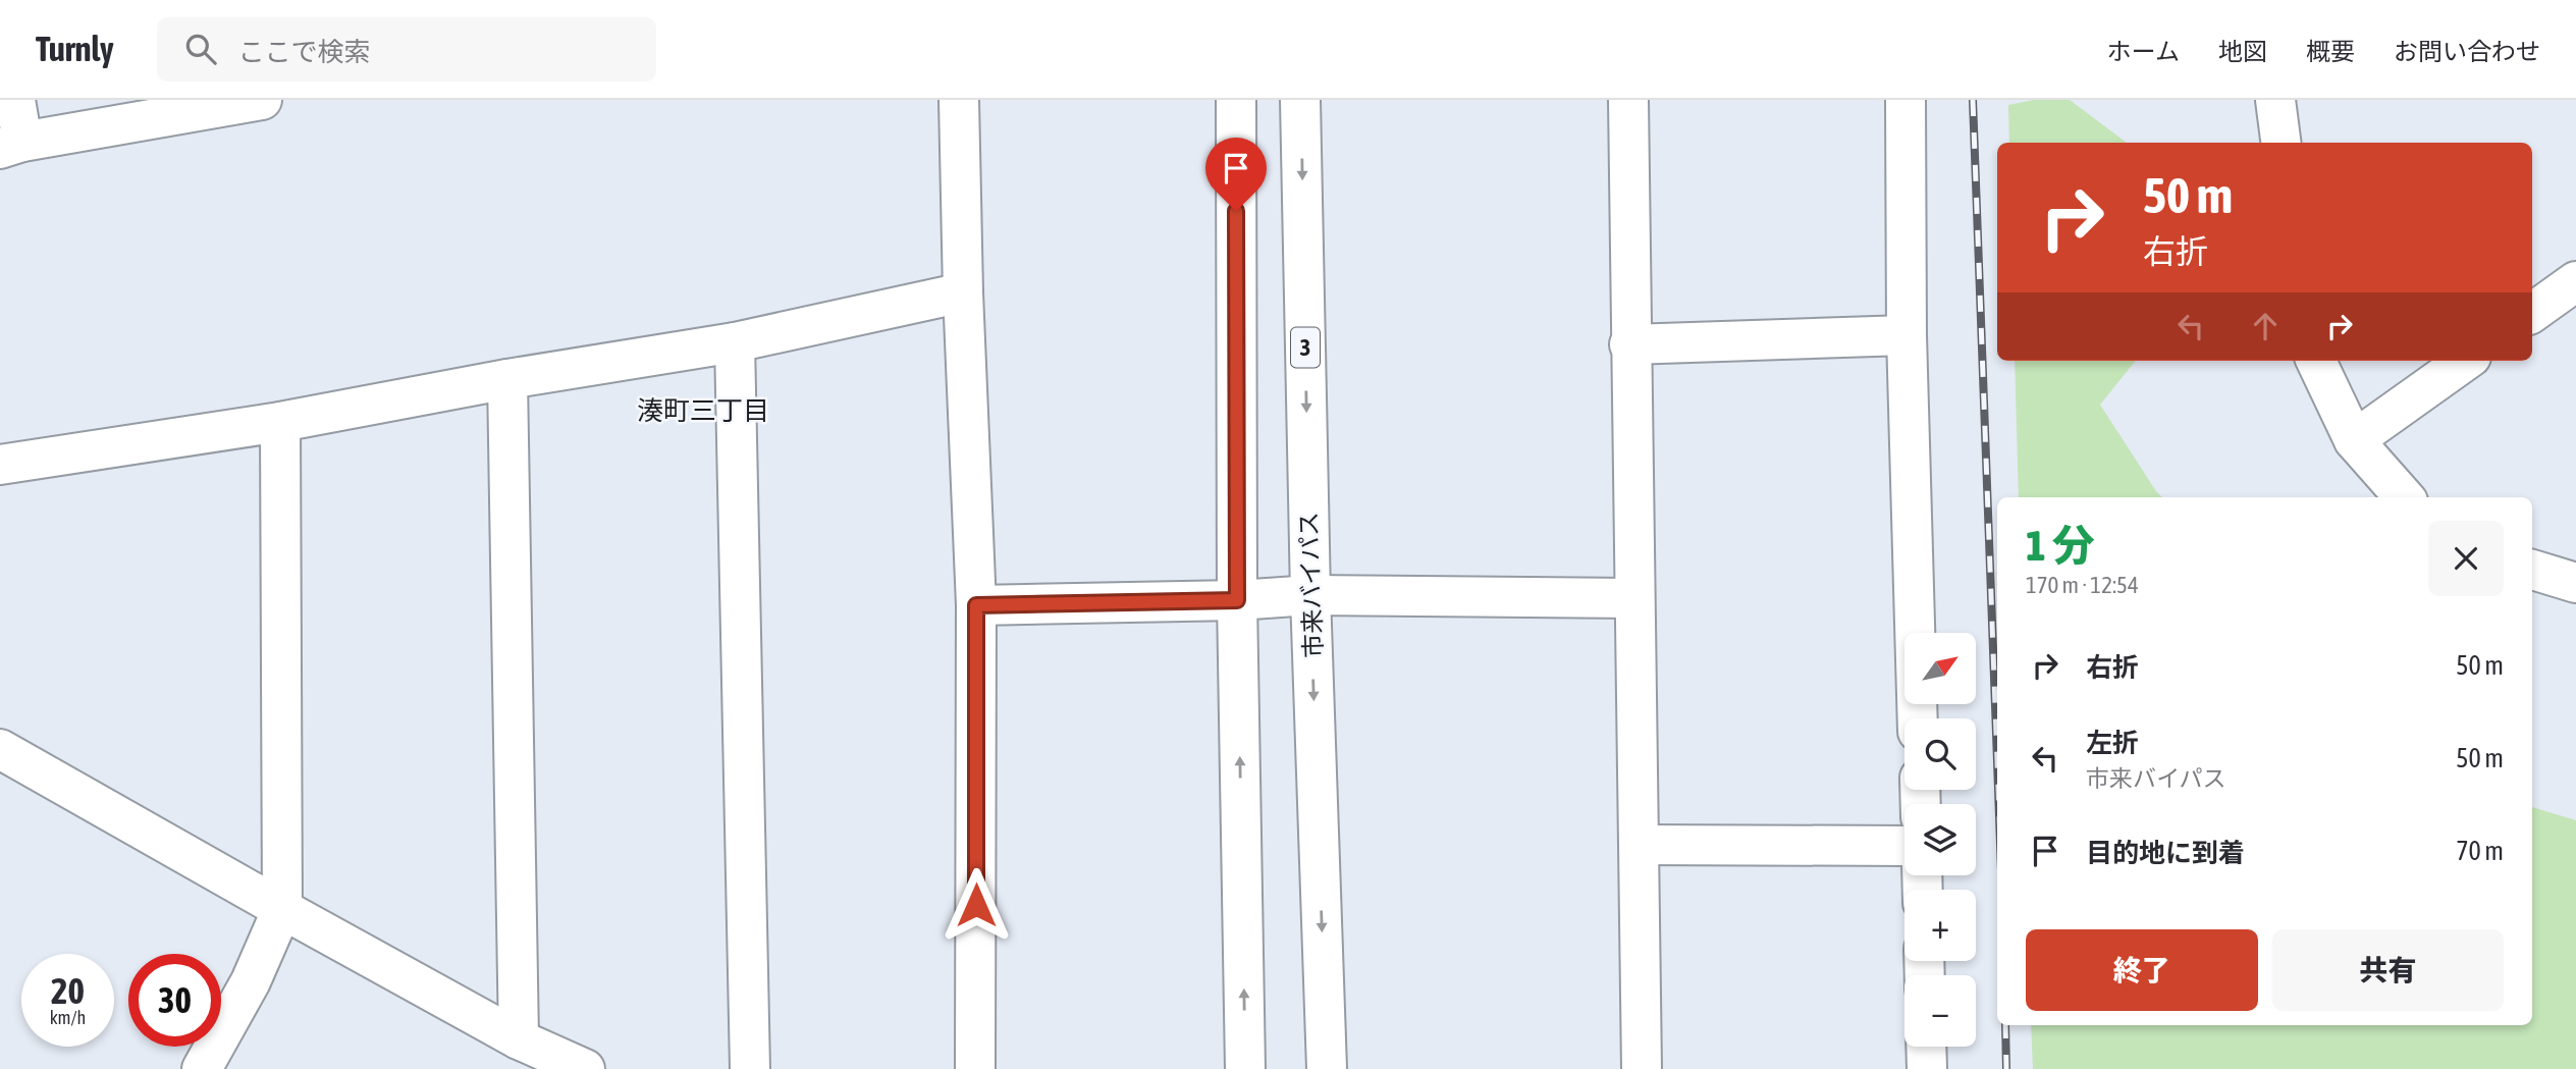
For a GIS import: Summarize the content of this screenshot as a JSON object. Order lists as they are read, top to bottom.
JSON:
{
  "streets": {
    "main road": ["3", "市来バイパス"]
  },
  "districts": ["湊町三丁目"],
  "north": "top right",
  "page": {
    "header": "Turnly",
    "search": "ここで検索",
    "nav": [
      "ホーム",
      "地図",
      "概要",
      "お問い合わせ"
    ],
    "turn": ["50 m", "右折"],
    "heading": ["1 分", "170 m · 12:54"],
    "list": [
      {
        "name": "右折",
        "value": "50 m"
      },
      {
        "name": "左折",
        "note": "市来バイパス",
        "value": "50 m"
      },
      {
        "name": "目的地に到着",
        "value": "70 m"
      }
    ],
    "map_buttons": ["+", "−"],
    "buttons": ["終了", "共有"],
    "speed": "20 km/h",
    "limit": "30"
  }
}
